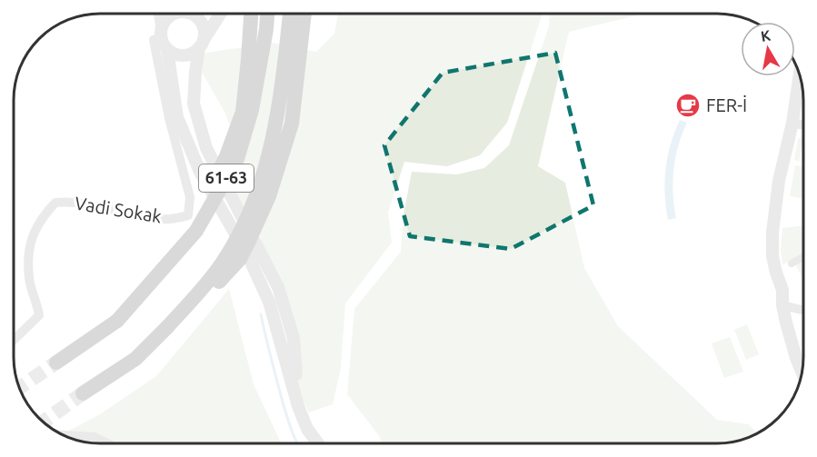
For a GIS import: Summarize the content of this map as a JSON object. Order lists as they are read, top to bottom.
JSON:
{
  "streets": {
    "main road": ["61-63"],
    "street": ["Vadi Sokak"]
  },
  "places": {
    "cafe": ["FER-İ"]
  },
  "north": "top"
}
